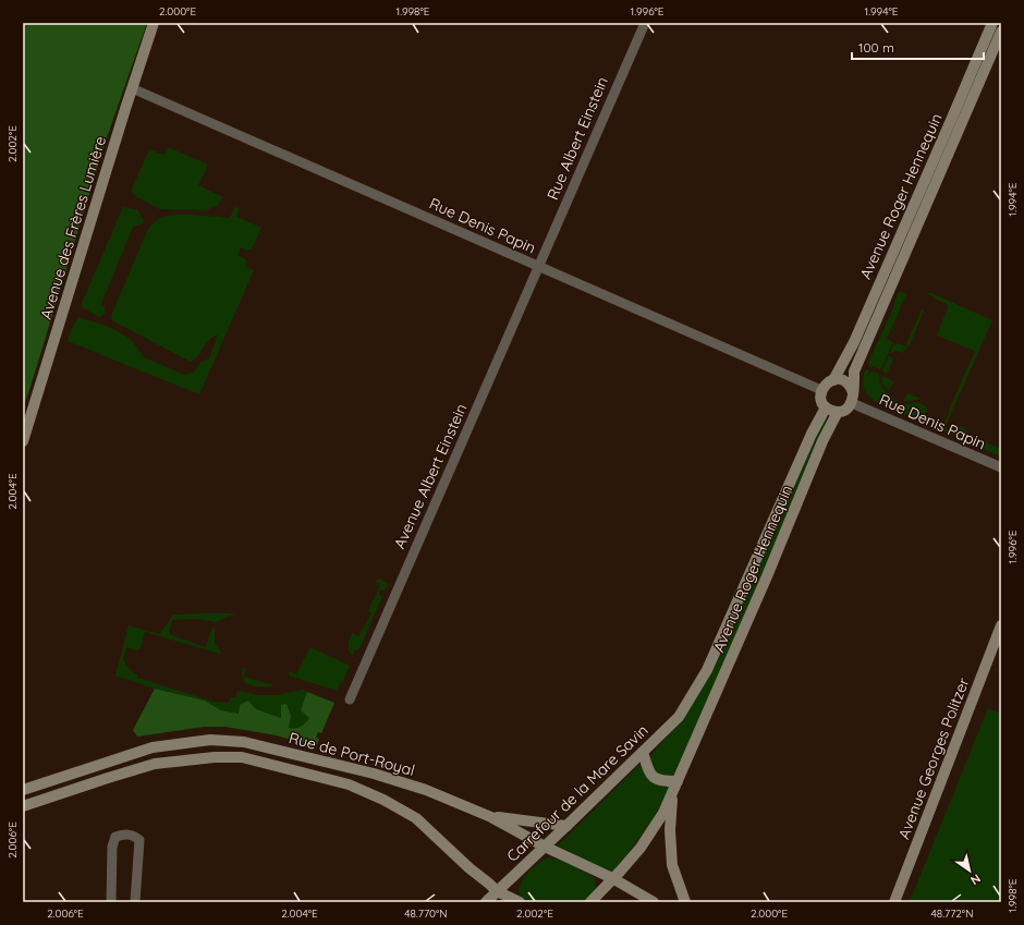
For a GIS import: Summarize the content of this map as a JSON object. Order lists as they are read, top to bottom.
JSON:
{
  "streets": {
    "street": [
      "Rue Albert Einstein",
      "Avenue Roger Hennequin",
      "Rue Denis Papin",
      "Avenue des Frères Lumière",
      "Avenue Albert Einstein",
      "Rue de Port-Royal",
      "Avenue Georges Politzer",
      "Carrefour de la Mare Savin"
    ]
  },
  "crossings": [
    ["Rue Albert Einstein", "Rue Denis Papin"],
    ["Rue Albert Einstein", "Avenue Albert Einstein"],
    ["Avenue Roger Hennequin", "Rue Denis Papin"],
    ["Avenue Roger Hennequin", "Carrefour de la Mare Savin"],
    ["Rue Denis Papin", "Avenue des Frères Lumière"],
    ["Rue Denis Papin", "Avenue Albert Einstein"],
    ["Rue de Port-Royal", "Carrefour de la Mare Savin"]
  ],
  "scale_bar": "100 m",
  "north": "bottom right",
  "coordinates": [
    "2.000°E",
    "1.998°E",
    "1.996°E",
    "1.994°E",
    "2.002°E",
    "2.004°E",
    "2.006°E",
    "48.770°N",
    "48.772°N"
  ]
}
